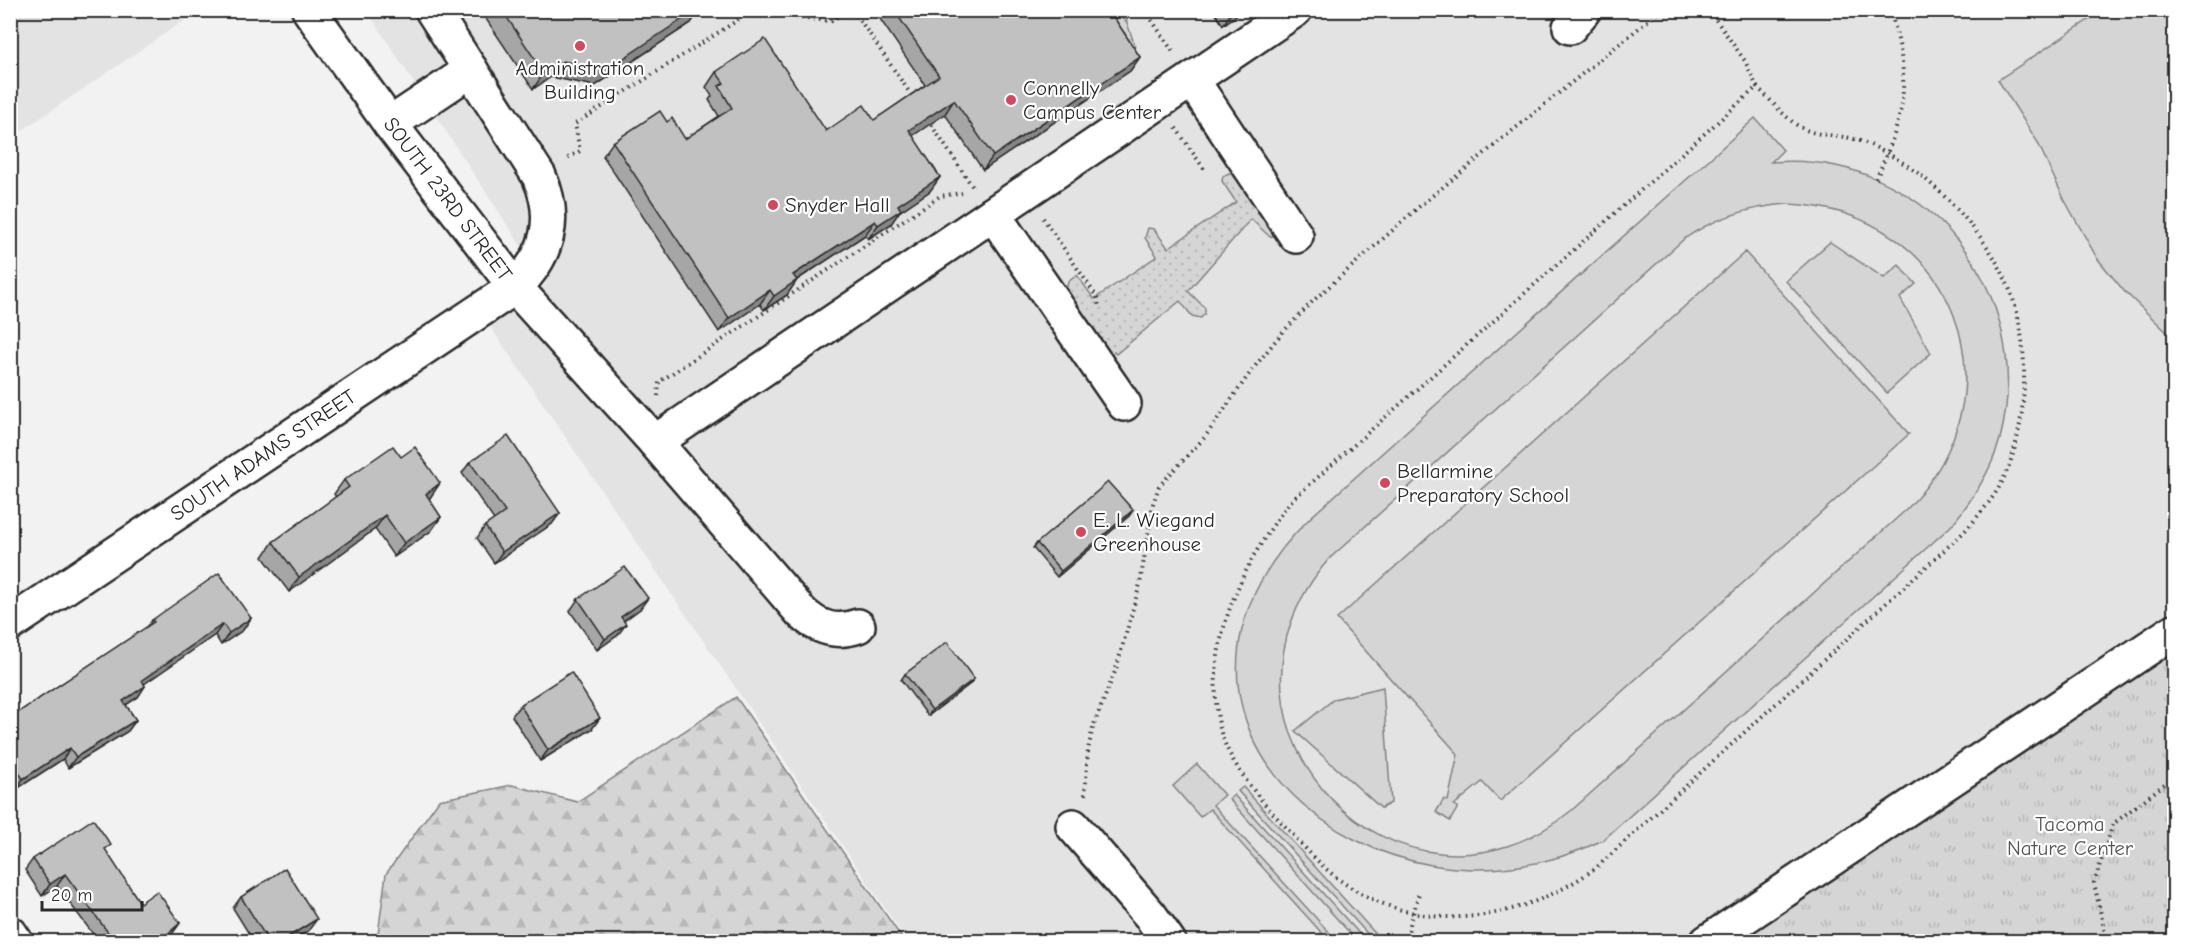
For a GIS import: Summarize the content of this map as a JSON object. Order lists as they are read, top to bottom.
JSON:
{
  "streets": {
    "street": ["SOUTH 23RD STREET", "SOUTH ADAMS STREET"]
  },
  "crossings": [
    ["SOUTH 23RD STREET", "SOUTH ADAMS STREET"]
  ],
  "parks": ["Tacoma Nature Center"],
  "places": [
    "Administration Building",
    "Connelly Campus Center",
    "Snyder Hall",
    "Bellarmine Preparatory School",
    "E. L. Wiegand Greenhouse"
  ],
  "scale_bar": "20 m"
}
